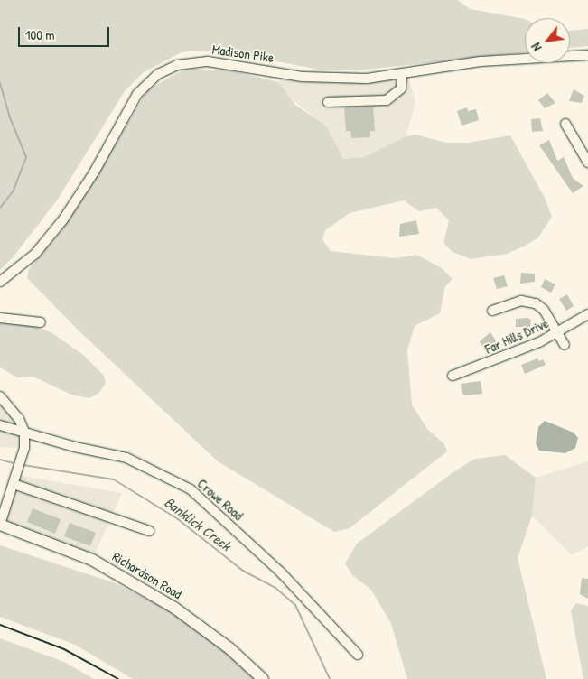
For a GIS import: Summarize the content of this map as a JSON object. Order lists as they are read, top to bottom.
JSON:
{
  "streets": {
    "main road": ["Richardson Road"],
    "street": ["Madison Pike", "Far Hills Drive", "Crowe Road"]
  },
  "crossings": [
    ["Crowe Road", "Richardson Road"]
  ],
  "water": ["Banklick Creek"],
  "scale_bar": "100 m",
  "north": "bottom left"
}
